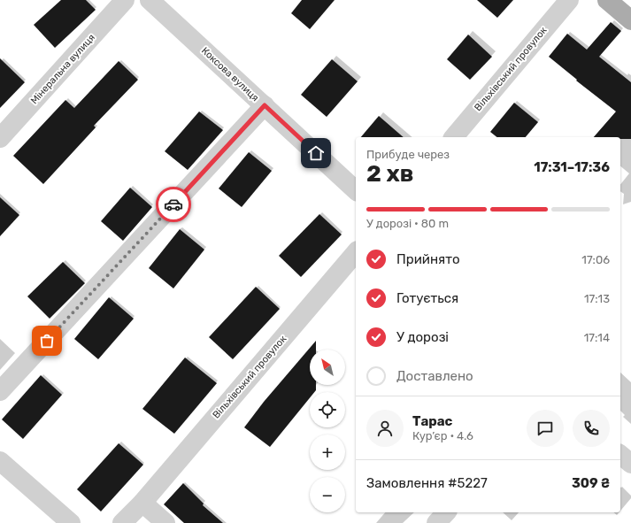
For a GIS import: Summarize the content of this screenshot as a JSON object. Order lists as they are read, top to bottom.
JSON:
{
  "streets": {
    "street": ["Мінеральна вулиця", "Вільхівський провулок", "Коксова вулиця"]
  },
  "north": "top left",
  "page": {
    "heading": ["2 хв", "Прибуде через", "17:31–17:36"],
    "panel": [
      "Тарас",
      "Кур’єр · 4.6",
      "Замовлення #5227",
      "309 ₴"
    ],
    "bar": "У дорозі · 80 m",
    "list": [
      ["Прийнято", "17:06"],
      ["Готується", "17:13"],
      ["У дорозі", "17:14"],
      "Доставлено"
    ],
    "map_buttons": ["+", "−"]
  }
}
